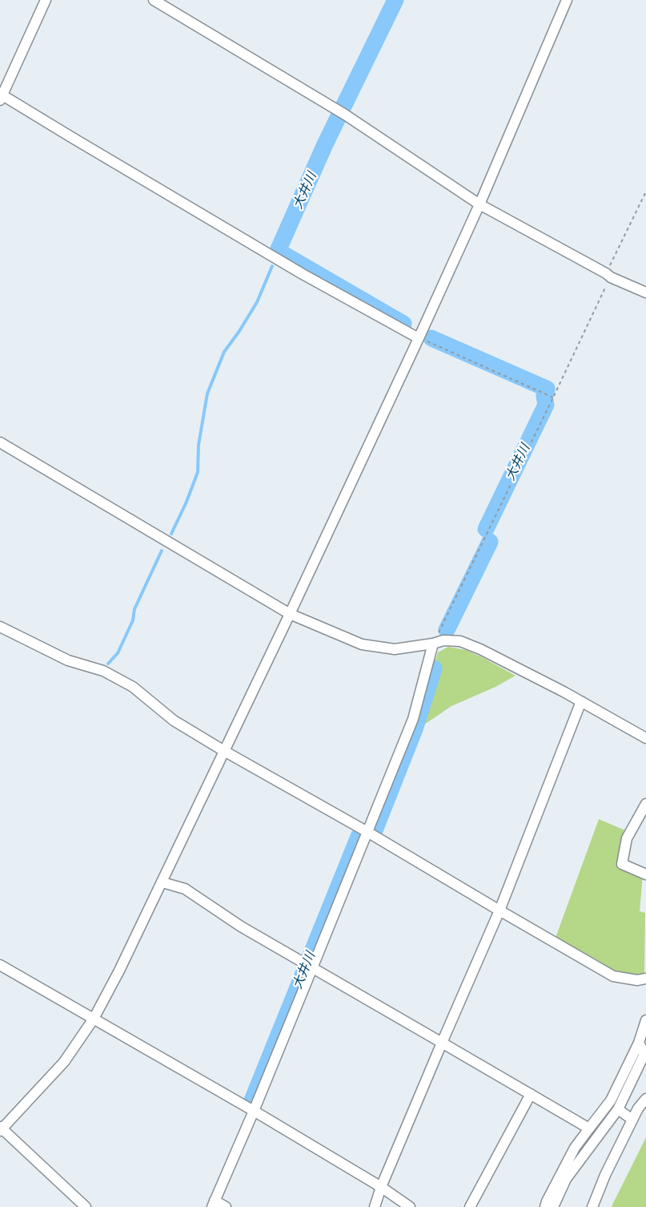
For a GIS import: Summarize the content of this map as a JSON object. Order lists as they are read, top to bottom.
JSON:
{
  "water": ["大井川"]
}
